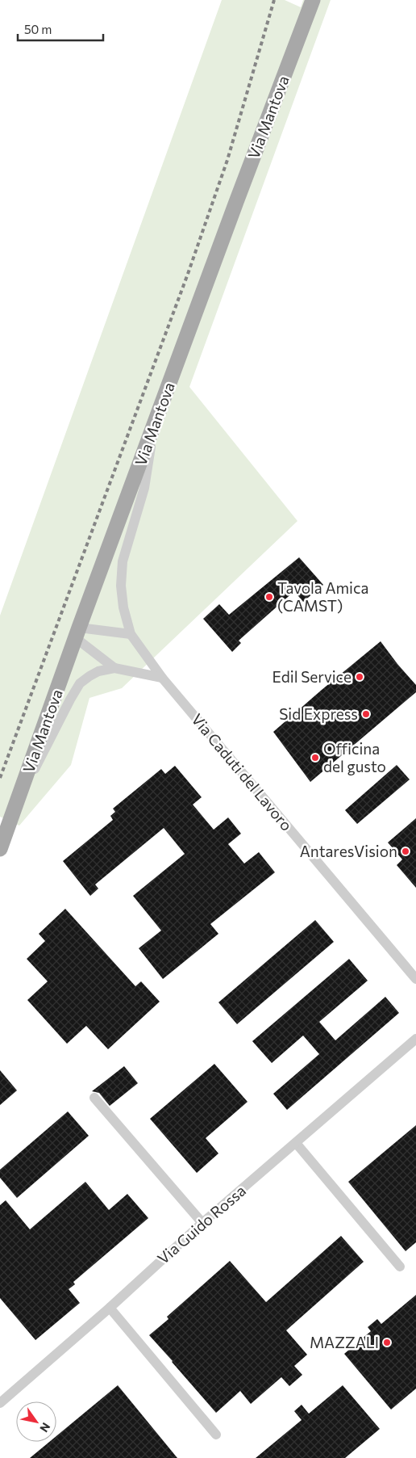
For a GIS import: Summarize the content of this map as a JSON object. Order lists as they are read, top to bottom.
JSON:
{
  "streets": {
    "main road": ["Via Mantova"],
    "street": ["Via Caduti del Lavoro", "Via Guido Rossa"]
  },
  "crossings": [
    ["Via Mantova", "Via Caduti del Lavoro"]
  ],
  "places": [
    "Tavola Amica (CAMST)",
    "Edil Service",
    "Sid Express",
    "Officina del gusto",
    "AntaresVision",
    "MAZZALI"
  ],
  "scale_bar": "50 m",
  "north": "bottom right"
}
